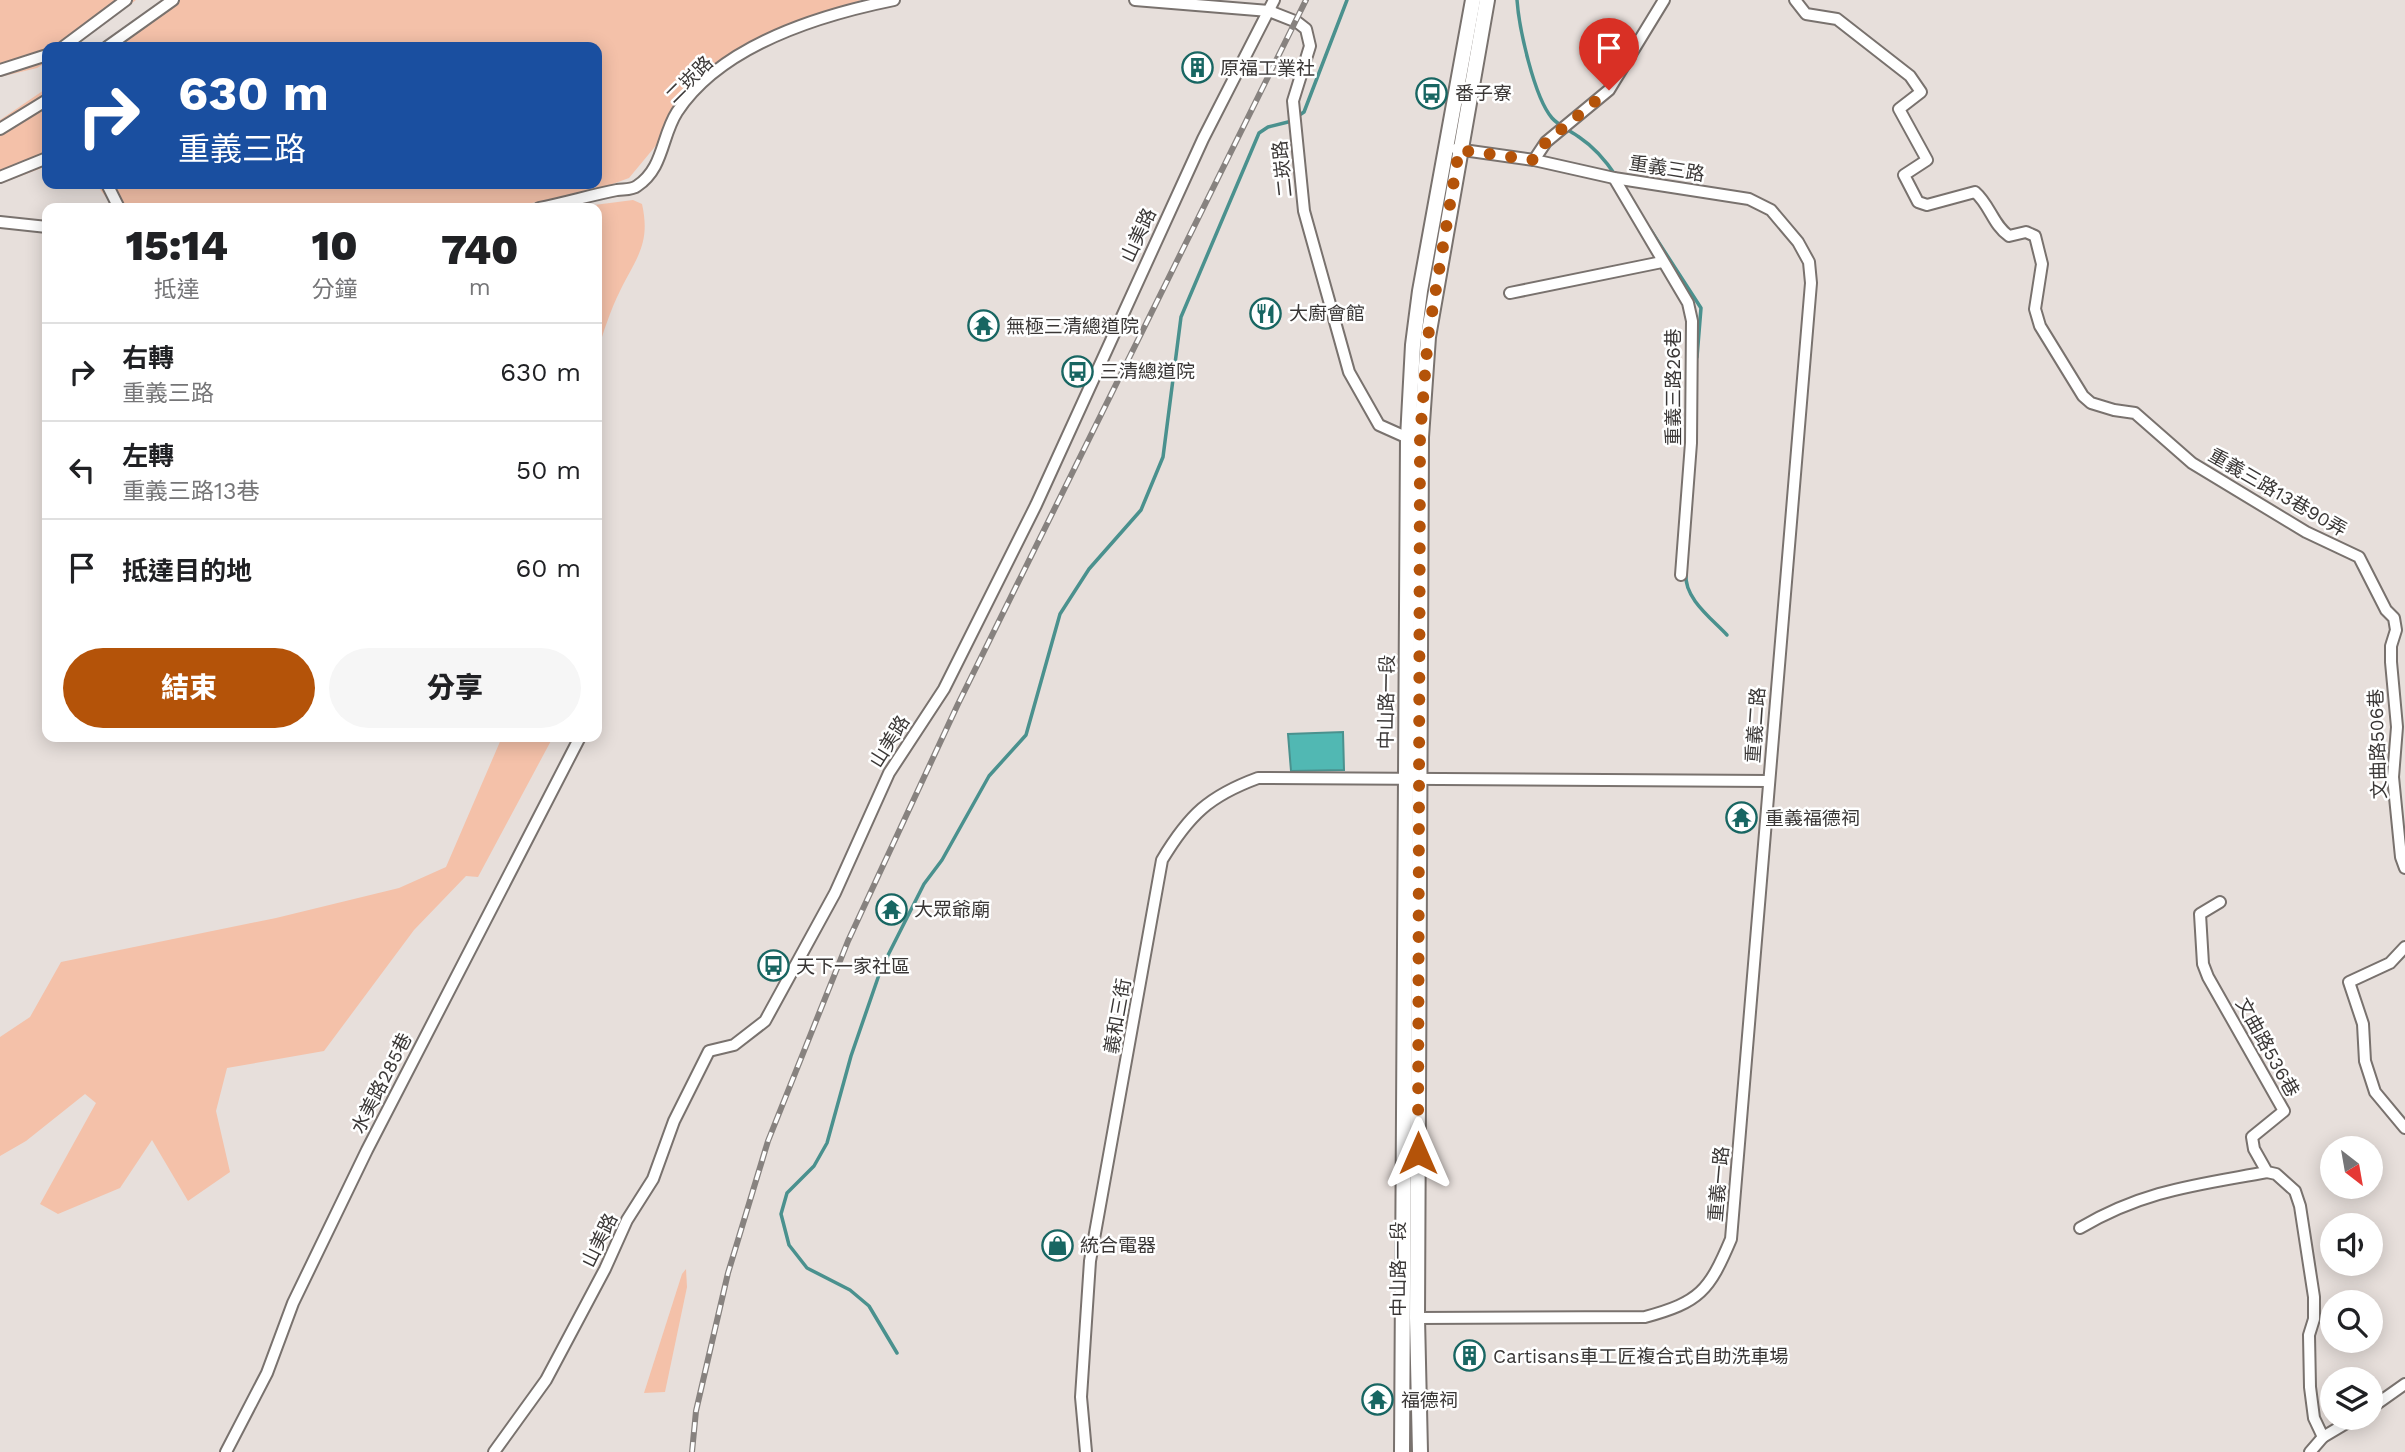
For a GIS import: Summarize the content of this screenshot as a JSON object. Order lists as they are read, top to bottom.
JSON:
{
  "streets": {
    "main road": ["中山路一段"],
    "street": [
      "二崁路",
      "重義三路",
      "山美路",
      "重義三路26巷",
      "重義三路13巷90弄",
      "重義二路",
      "文曲路506巷",
      "義和三街",
      "文曲路536巷",
      "水美路285巷",
      "重義一路"
    ]
  },
  "crossings": [
    ["二崁路", "山美路"],
    ["二崁路", "中山路一段"],
    ["重義三路", "重義三路26巷"],
    ["重義三路", "中山路一段"],
    ["重義三路", "重義二路"],
    ["重義三路13巷90弄", "文曲路506巷"],
    ["中山路一段", "重義二路"],
    ["中山路一段", "義和三街"],
    ["中山路一段", "重義一路"],
    ["重義二路", "義和三街"],
    ["重義二路", "重義一路"]
  ],
  "places": {
    "building": ["原福工業社", "Cartisans車工匠複合式自助洗車場"],
    "bus stop": ["番子寮", "三清總道院", "天下一家社區"],
    "restaurant": ["大廚會館"],
    "temple": [
      "無極三清總道院",
      "重義福德祠",
      "大眾爺廟",
      "福德祠"
    ],
    "shop": ["統合電器"]
  },
  "north": "bottom right",
  "page": {
    "turn": ["630 m", "重義三路"],
    "eta": [
      "15:14",
      "抵達",
      "10",
      "分鐘",
      "740",
      "m"
    ],
    "list": [
      {
        "name": "右轉",
        "note": "重義三路",
        "value": "630 m"
      },
      {
        "name": "左轉",
        "note": "重義三路13巷",
        "value": "50 m"
      },
      {
        "name": "抵達目的地",
        "value": "60 m"
      }
    ],
    "buttons": ["結束", "分享"]
  }
}
